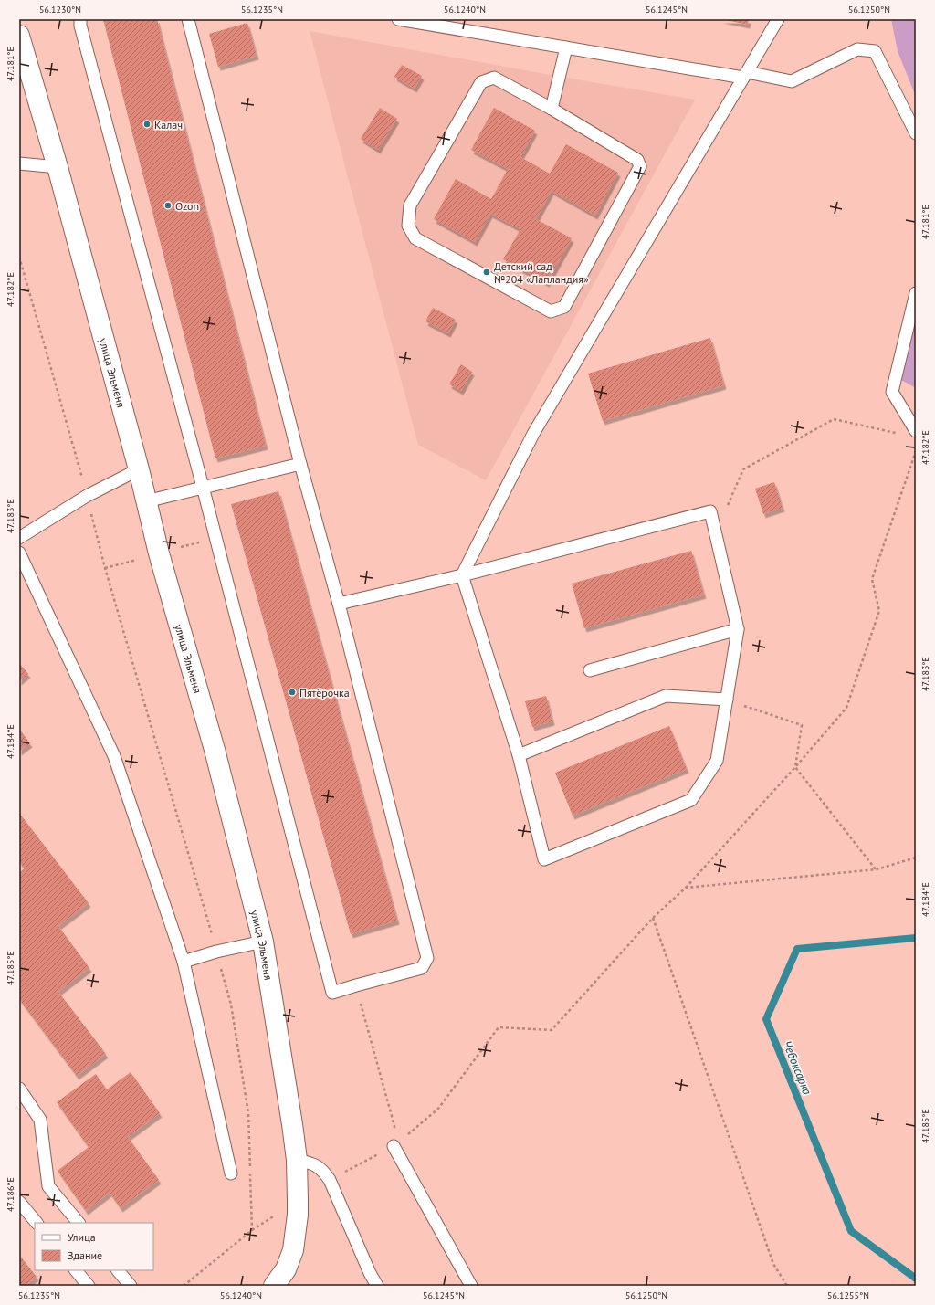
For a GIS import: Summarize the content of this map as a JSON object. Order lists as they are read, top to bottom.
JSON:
{
  "streets": {
    "street": ["улица Эльменя"]
  },
  "water": ["Чебоксарка"],
  "places": [
    "Калач",
    "Ozon",
    "Детский сад №204 «Лапландия»",
    "Пятёрочка"
  ],
  "legend": ["Улица", "Здание"],
  "coordinates": [
    "56.1230°N",
    "56.1235°N",
    "56.1240°N",
    "56.1245°N",
    "56.1250°N",
    "47.181°E",
    "47.182°E",
    "47.183°E",
    "47.184°E",
    "47.185°E",
    "47.186°E",
    "56.1255°N"
  ]
}
